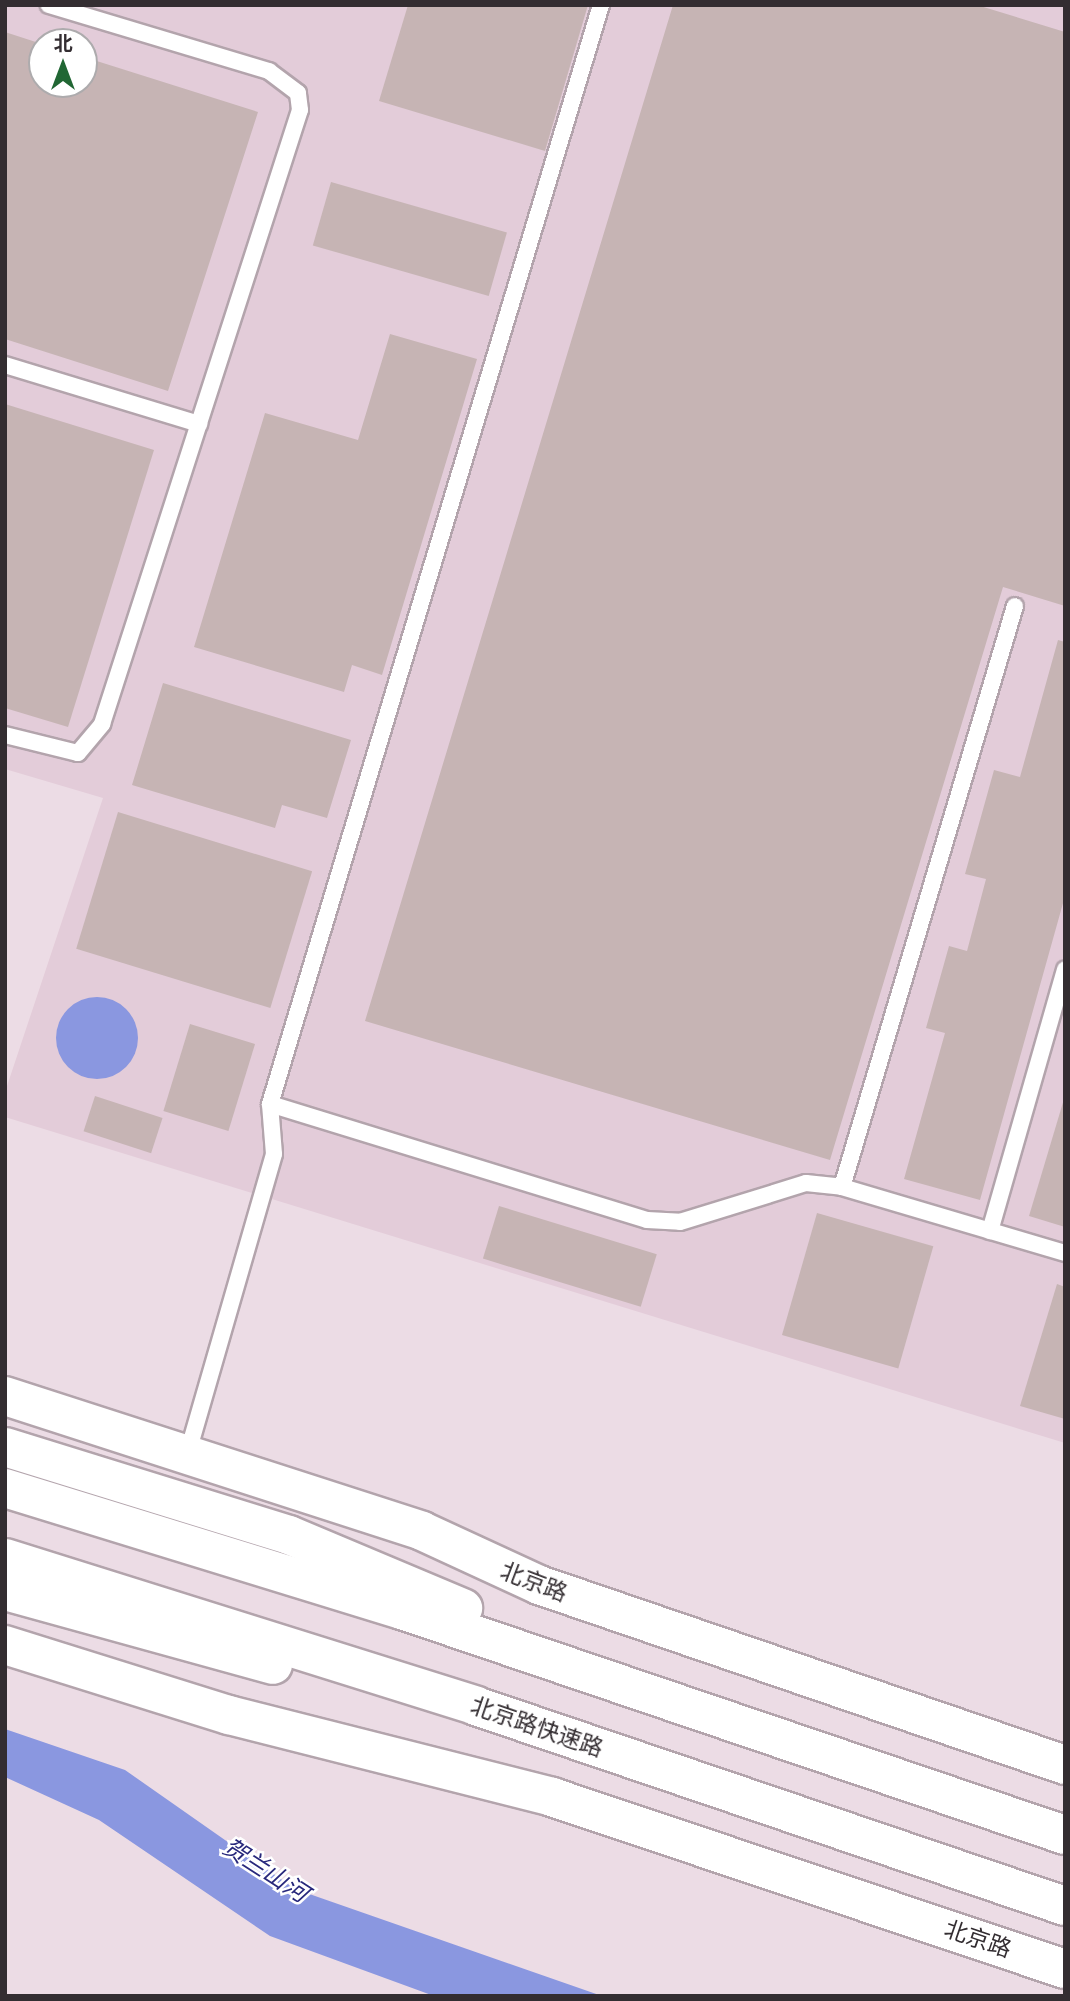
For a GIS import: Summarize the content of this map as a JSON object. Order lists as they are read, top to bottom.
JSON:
{
  "streets": {
    "main road": ["北京路", "北京路快速路"]
  },
  "water": ["贺兰山河"],
  "north": "top"
}
